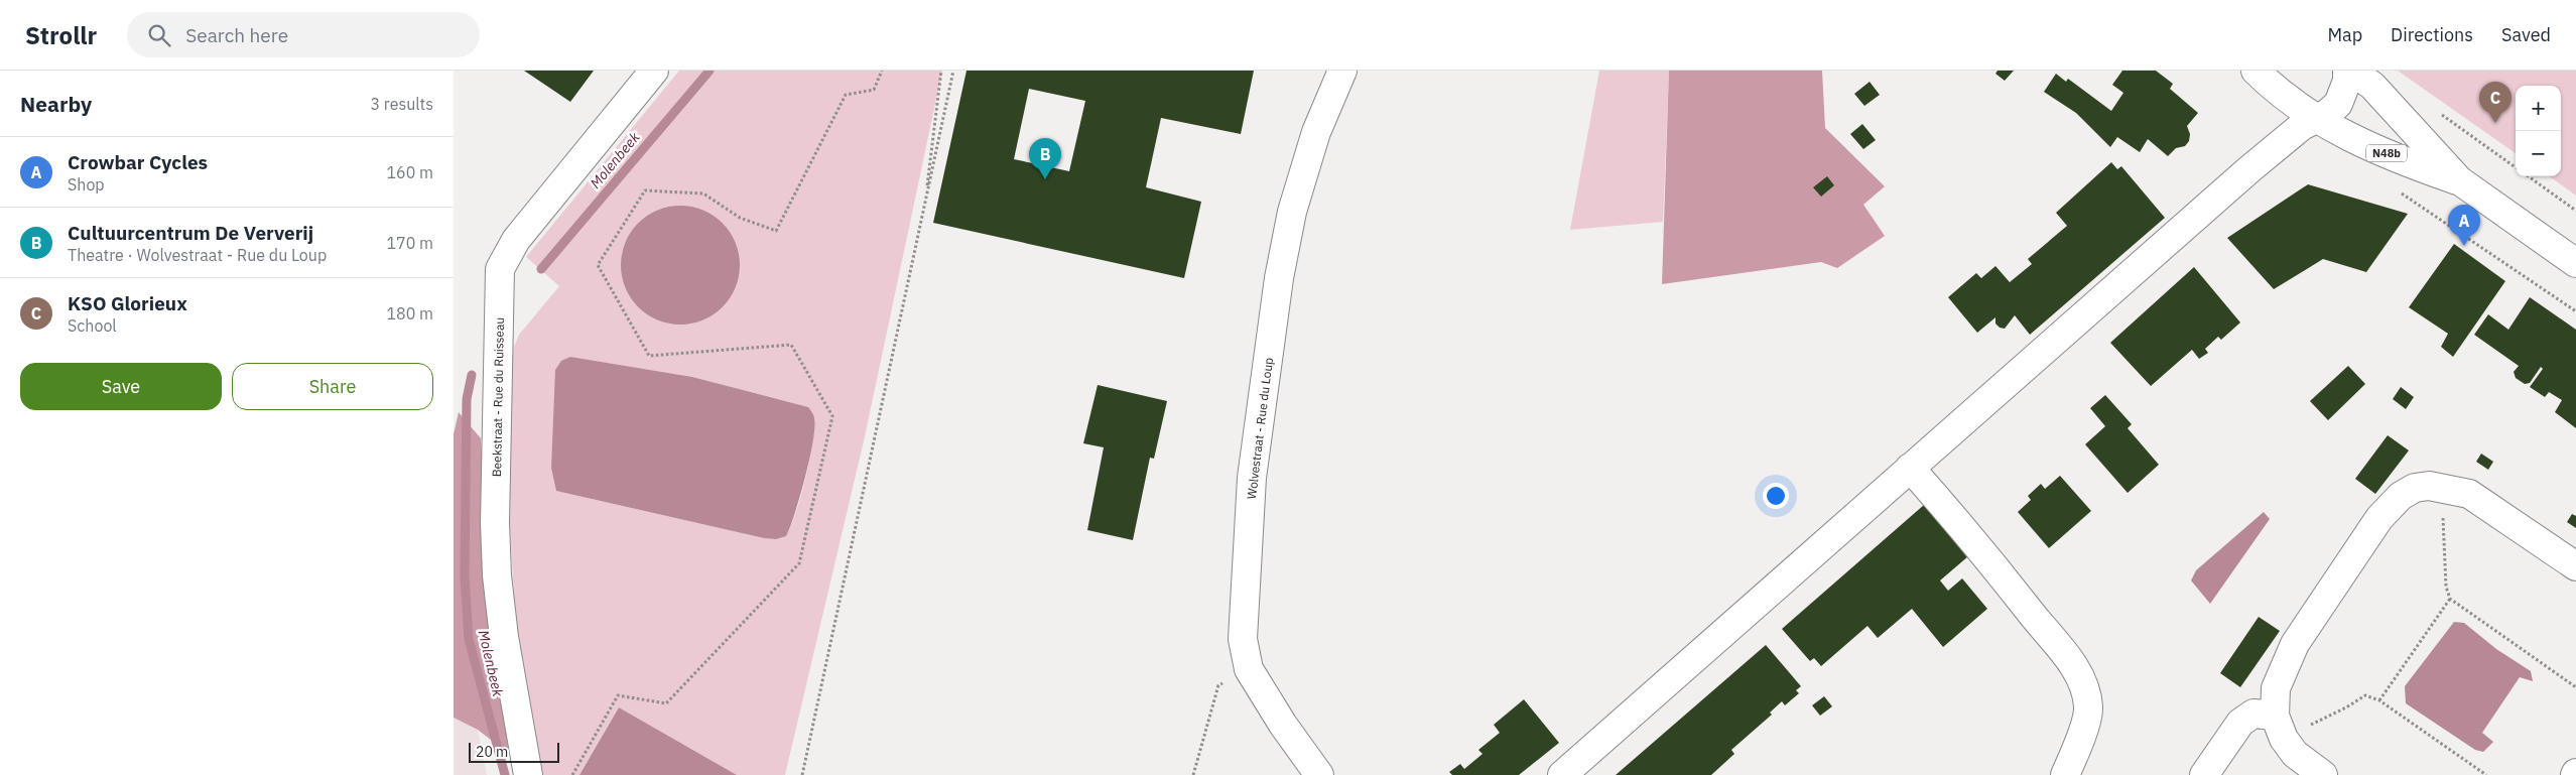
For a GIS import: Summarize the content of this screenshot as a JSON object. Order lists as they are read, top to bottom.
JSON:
{
  "streets": {
    "street": ["N48b", "Beekstraat - Rue du Ruisseau", "Wolvestraat - Rue du Loup"]
  },
  "water": ["Molenbeek"],
  "scale_bar": "20 m",
  "page": {
    "header": "Strollr",
    "search": "Search here",
    "nav": ["Map", "Directions", "Saved"],
    "heading": ["Nearby", "3 results"],
    "pins": ["C", "B", "A"],
    "map_buttons": ["+", "−"],
    "list": [
      {
        "mark": "A",
        "name": "Crowbar Cycles",
        "note": "Shop",
        "value": "160 m"
      },
      {
        "mark": "B",
        "name": "Cultuurcentrum De Ververij",
        "note": "Theatre · Wolvestraat - Rue du Loup",
        "value": "170 m"
      },
      {
        "mark": "C",
        "name": "KSO Glorieux",
        "note": "School",
        "value": "180 m"
      }
    ],
    "buttons": ["Save", "Share"],
    "scale": "20 m"
  }
}
